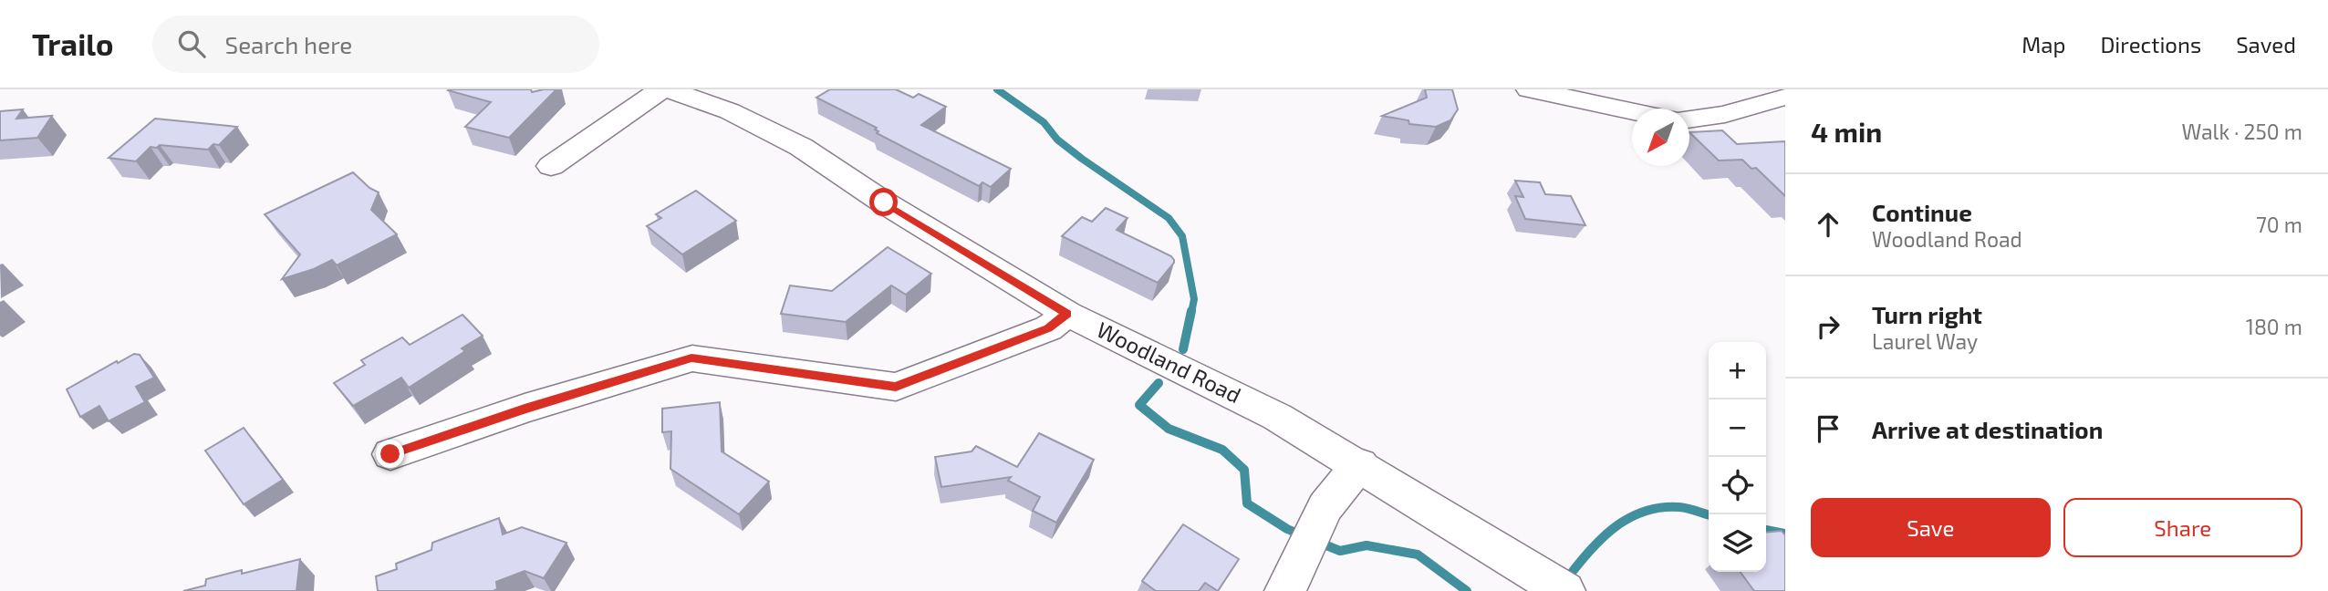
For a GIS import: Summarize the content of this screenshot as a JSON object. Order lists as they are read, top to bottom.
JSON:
{
  "streets": {
    "street": ["Woodland Road"]
  },
  "north": "bottom left",
  "page": {
    "header": "Trailo",
    "search": "Search here",
    "nav": ["Map", "Directions", "Saved"],
    "heading": ["4 min", "Walk · 250 m"],
    "list": [
      ["Continue", "Woodland Road", "70 m"],
      ["Turn right", "Laurel Way", "180 m"],
      "Arrive at destination"
    ],
    "map_buttons": ["+", "−"],
    "buttons": ["Save", "Share"]
  }
}
